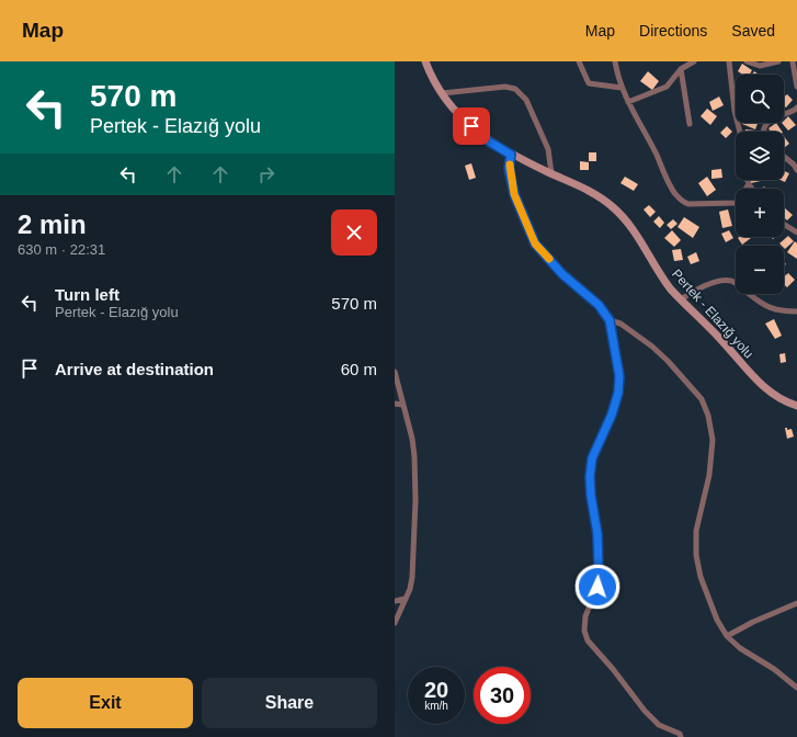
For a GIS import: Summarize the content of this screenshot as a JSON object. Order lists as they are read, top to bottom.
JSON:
{
  "streets": {
    "main road": ["Pertek - Elazığ yolu"]
  },
  "page": {
    "header": "Map",
    "nav": ["Map", "Directions", "Saved"],
    "turn": ["570 m", "Pertek - Elazığ yolu"],
    "map_buttons": ["+", "−"],
    "heading": ["2 min", "630 m · 22:31"],
    "list": [
      {
        "name": "Turn left",
        "note": "Pertek - Elazığ yolu",
        "value": "570 m"
      },
      {
        "name": "Arrive at destination",
        "value": "60 m"
      }
    ],
    "speed": "20 km/h",
    "limit": "30",
    "buttons": ["Exit", "Share"]
  }
}
